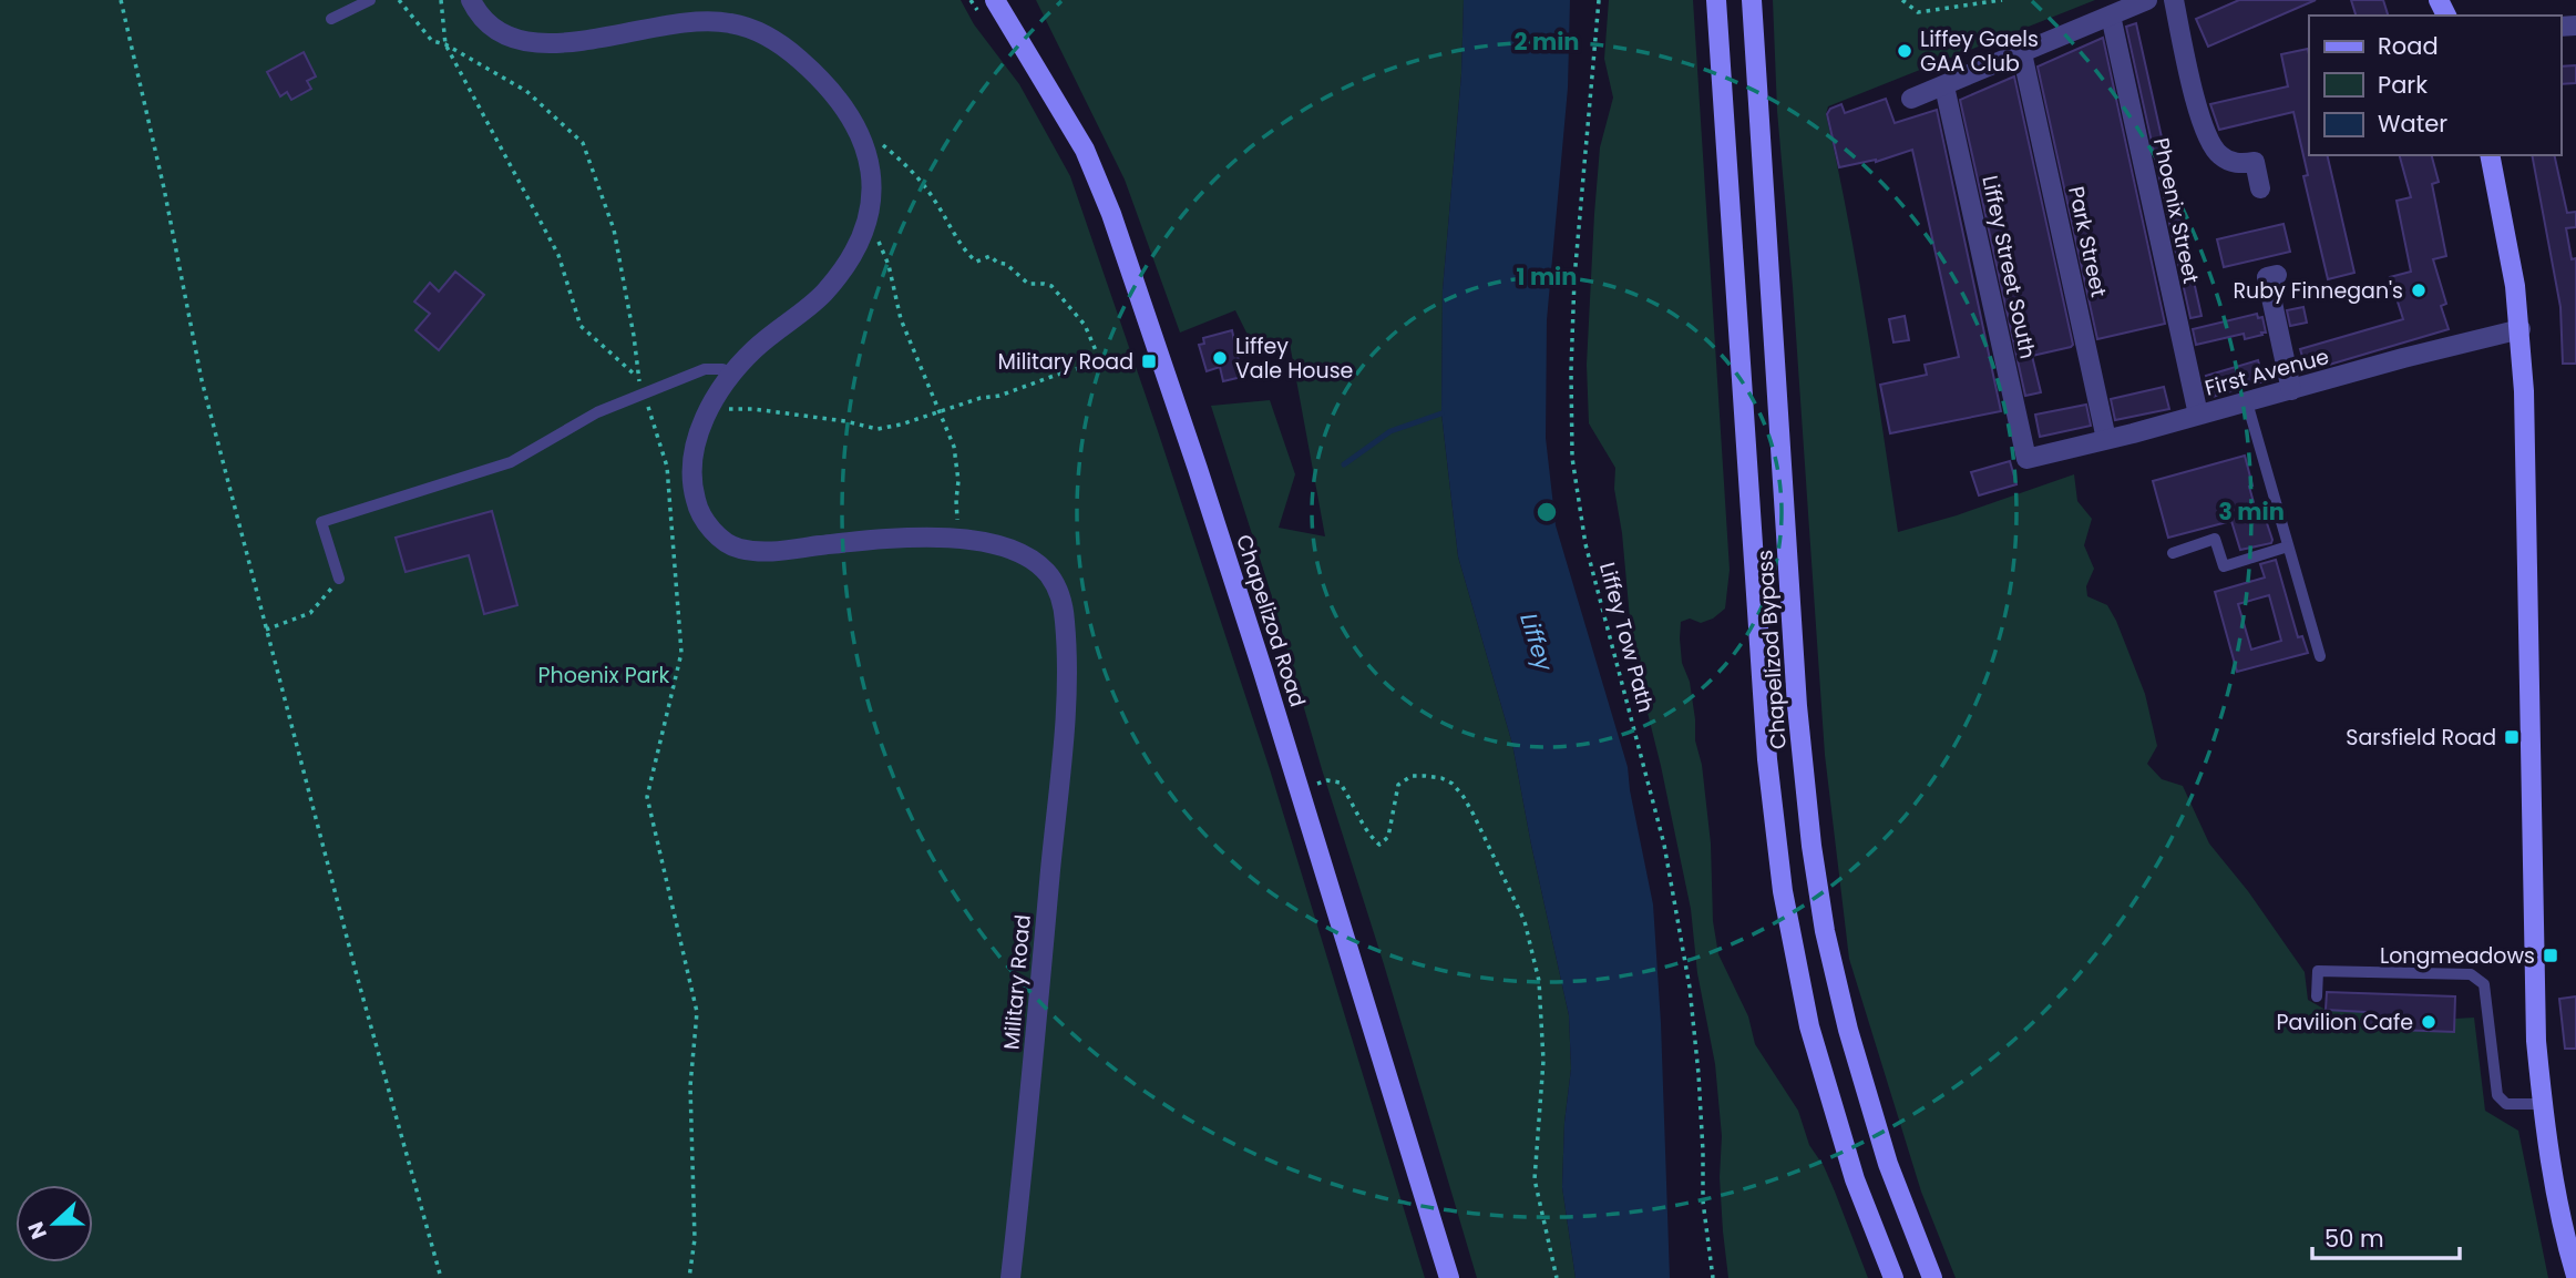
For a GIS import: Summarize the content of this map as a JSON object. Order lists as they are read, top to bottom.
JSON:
{
  "streets": {
    "main road": ["Chapelizod Road", "Chapelizod Bypass"],
    "street": [
      "Phoenix Street",
      "Park Street",
      "Liffey Street South",
      "First Avenue",
      "Military Road"
    ],
    "path": ["Liffey Tow Path"]
  },
  "crossings": [
    ["Phoenix Street", "First Avenue"],
    ["Park Street", "First Avenue"],
    ["Liffey Street South", "First Avenue"]
  ],
  "water": ["Liffey"],
  "parks": ["Phoenix Park"],
  "places": {
    "other": [
      "Liffey Gaels GAA Club",
      "Ruby Finnegan's",
      "Liffey Vale House",
      "Pavilion Cafe"
    ],
    "transit": ["Military Road", "Sarsfield Road", "Longmeadows"]
  },
  "legend": ["Road", "Park", "Water"],
  "scale_bar": "50 m",
  "north": "left",
  "rings": ["2 min", "1 min", "3 min"]
}
